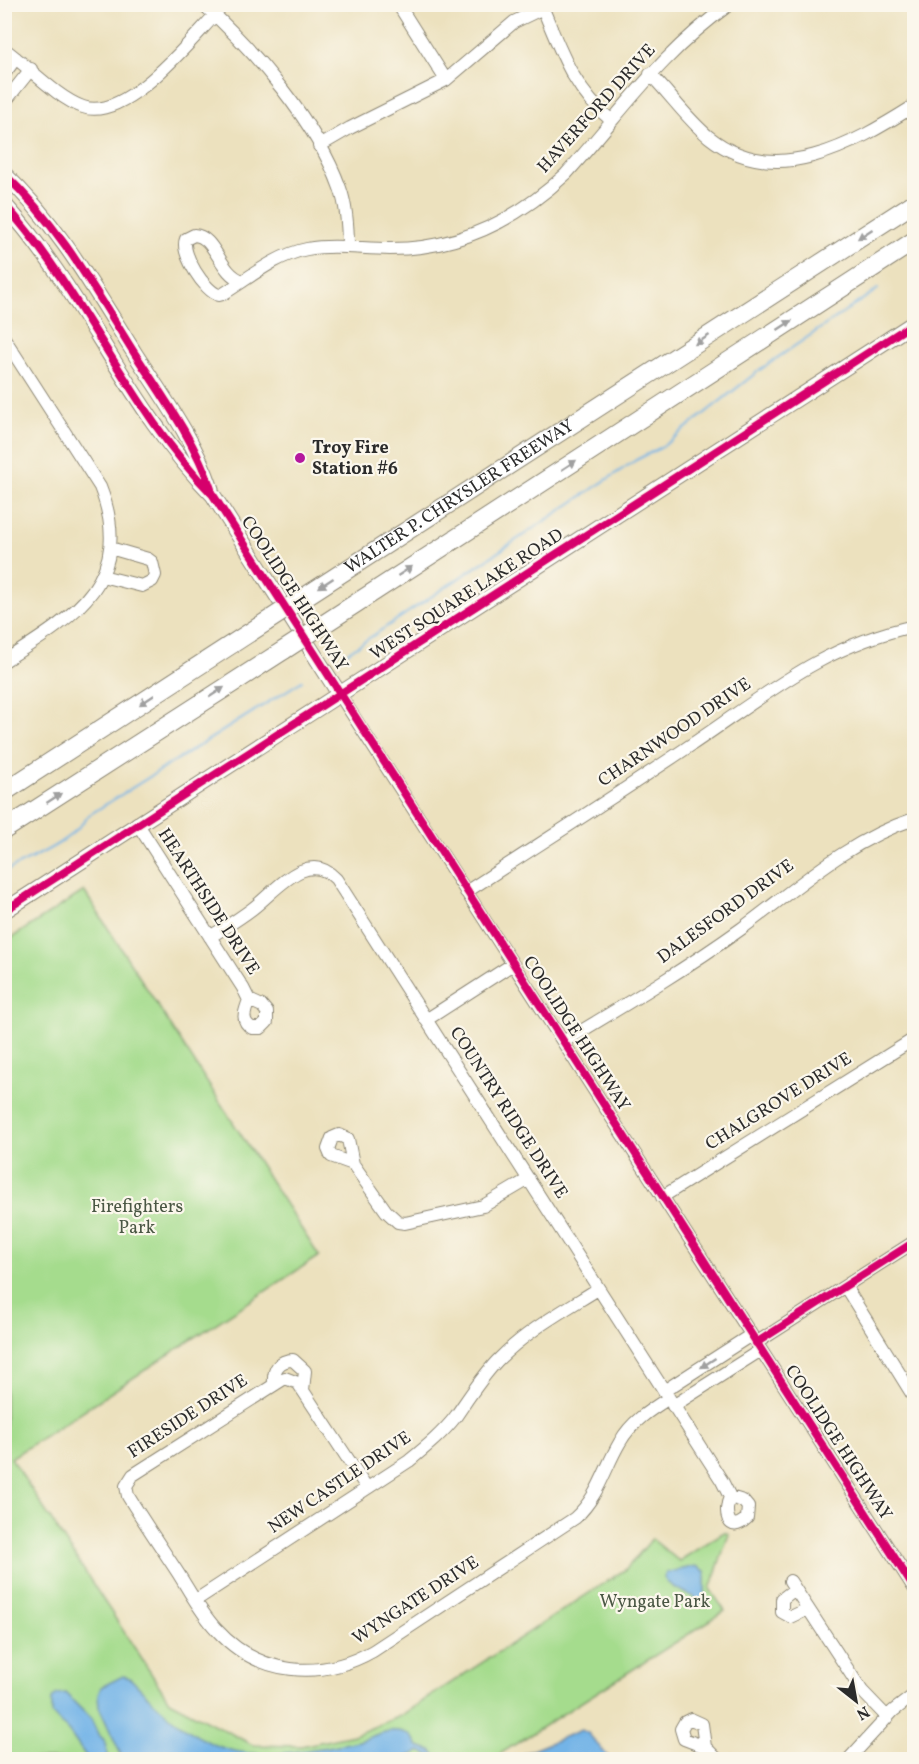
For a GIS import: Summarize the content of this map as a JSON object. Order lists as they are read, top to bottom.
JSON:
{
  "streets": {
    "highway": ["WALTER P. CHRYSLER FREEWAY"],
    "main road": ["COOLIDGE HIGHWAY", "WEST SQUARE LAKE ROAD"],
    "street": [
      "HAVERFORD DRIVE",
      "CHARNWOOD DRIVE",
      "HEARTHSIDE DRIVE",
      "DALESFORD DRIVE",
      "CHALGROVE DRIVE",
      "COUNTRY RIDGE DRIVE",
      "FIRESIDE DRIVE",
      "NEW CASTLE DRIVE",
      "WYNGATE DRIVE"
    ]
  },
  "crossings": [
    ["COOLIDGE HIGHWAY", "WEST SQUARE LAKE ROAD"],
    ["COOLIDGE HIGHWAY", "CHARNWOOD DRIVE"],
    ["COOLIDGE HIGHWAY", "DALESFORD DRIVE"],
    ["COOLIDGE HIGHWAY", "CHALGROVE DRIVE"],
    ["COOLIDGE HIGHWAY", "WYNGATE DRIVE"],
    ["WEST SQUARE LAKE ROAD", "HEARTHSIDE DRIVE"],
    ["HEARTHSIDE DRIVE", "COUNTRY RIDGE DRIVE"],
    ["COUNTRY RIDGE DRIVE", "NEW CASTLE DRIVE"],
    ["COUNTRY RIDGE DRIVE", "WYNGATE DRIVE"],
    ["FIRESIDE DRIVE", "NEW CASTLE DRIVE"],
    ["FIRESIDE DRIVE", "WYNGATE DRIVE"],
    ["NEW CASTLE DRIVE", "WYNGATE DRIVE"]
  ],
  "parks": ["Firefighters Park", "Wyngate Park"],
  "places": ["Troy Fire Station #6"],
  "north": "bottom right"
}
